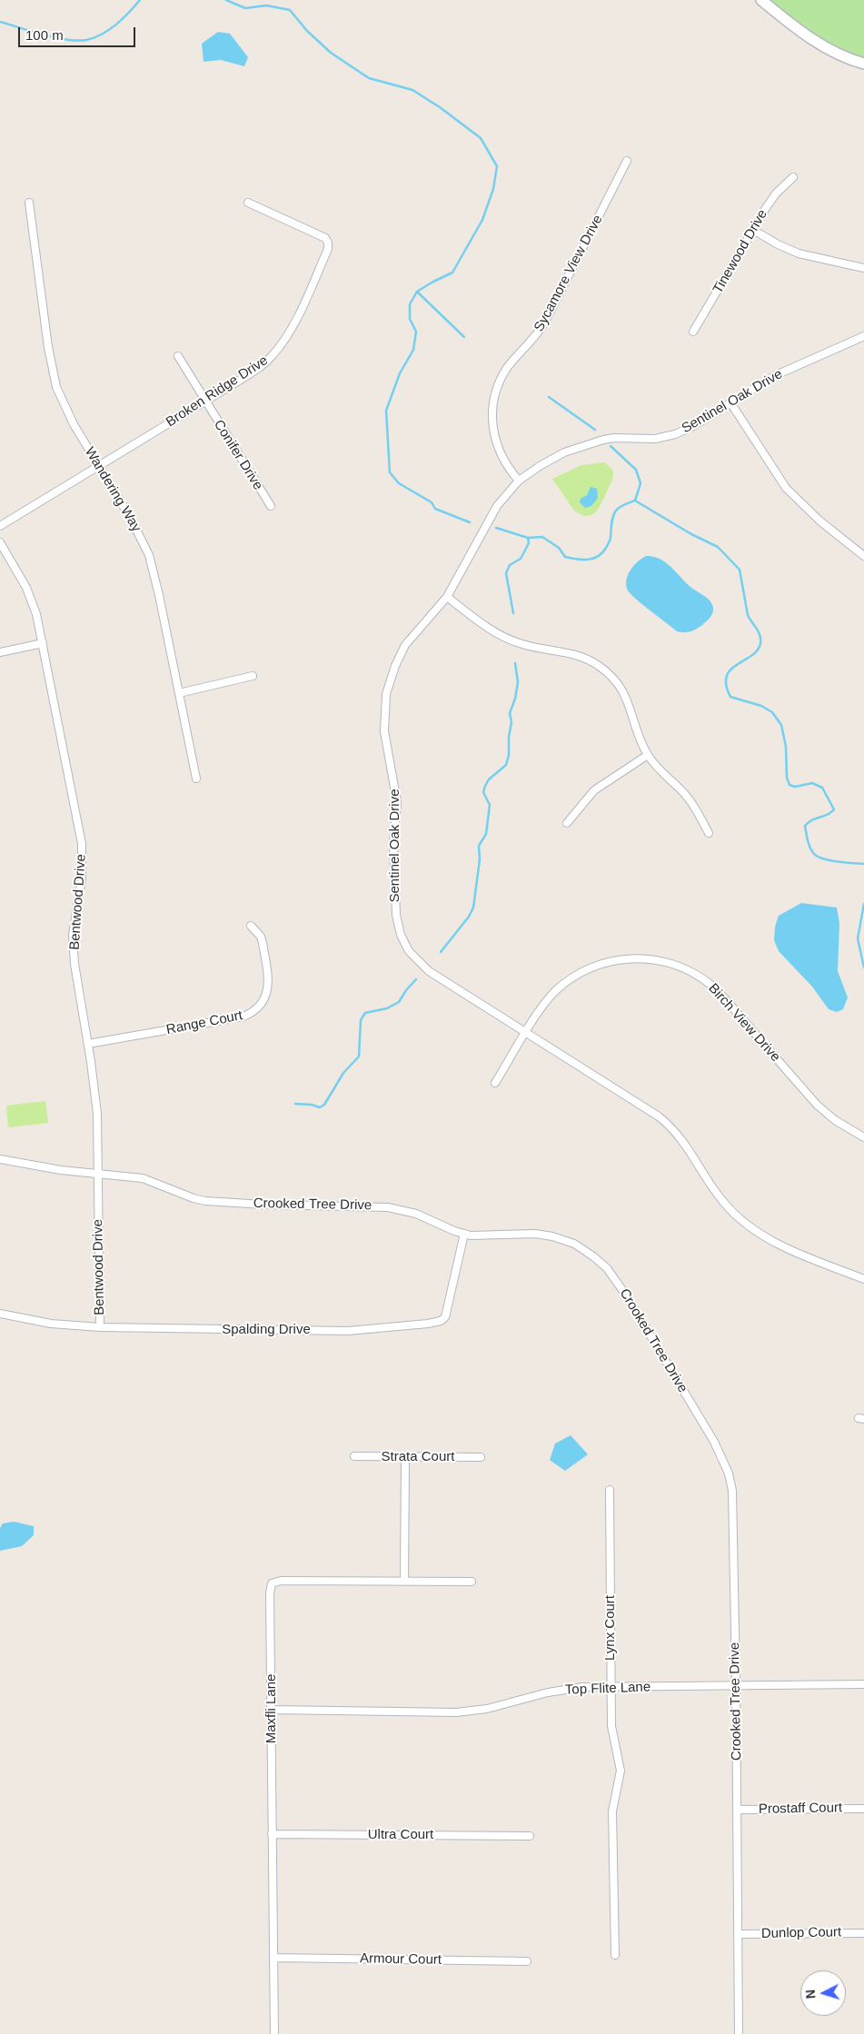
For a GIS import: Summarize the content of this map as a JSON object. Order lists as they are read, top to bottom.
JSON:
{
  "streets": {
    "street": [
      "Tinewood Drive",
      "Sycamore View Drive",
      "Broken Ridge Drive",
      "Sentinel Oak Drive",
      "Conifer Drive",
      "Wandering Way",
      "Bentwood Drive",
      "Range Court",
      "Birch View Drive",
      "Crooked Tree Drive",
      "Spalding Drive",
      "Strata Court",
      "Lynx Court",
      "Top Flite Lane",
      "Maxfli Lane",
      "Prostaff Court",
      "Ultra Court",
      "Dunlop Court",
      "Armour Court"
    ]
  },
  "crossings": [
    ["Sycamore View Drive", "Sentinel Oak Drive"],
    ["Broken Ridge Drive", "Conifer Drive"],
    ["Broken Ridge Drive", "Wandering Way"],
    ["Sentinel Oak Drive", "Birch View Drive"],
    ["Bentwood Drive", "Range Court"],
    ["Bentwood Drive", "Crooked Tree Drive"],
    ["Bentwood Drive", "Spalding Drive"],
    ["Crooked Tree Drive", "Spalding Drive"],
    ["Crooked Tree Drive", "Top Flite Lane"],
    ["Crooked Tree Drive", "Prostaff Court"],
    ["Crooked Tree Drive", "Dunlop Court"],
    ["Lynx Court", "Top Flite Lane"],
    ["Top Flite Lane", "Maxfli Lane"],
    ["Maxfli Lane", "Ultra Court"],
    ["Maxfli Lane", "Armour Court"]
  ],
  "scale_bar": "100 m",
  "north": "left"
}
